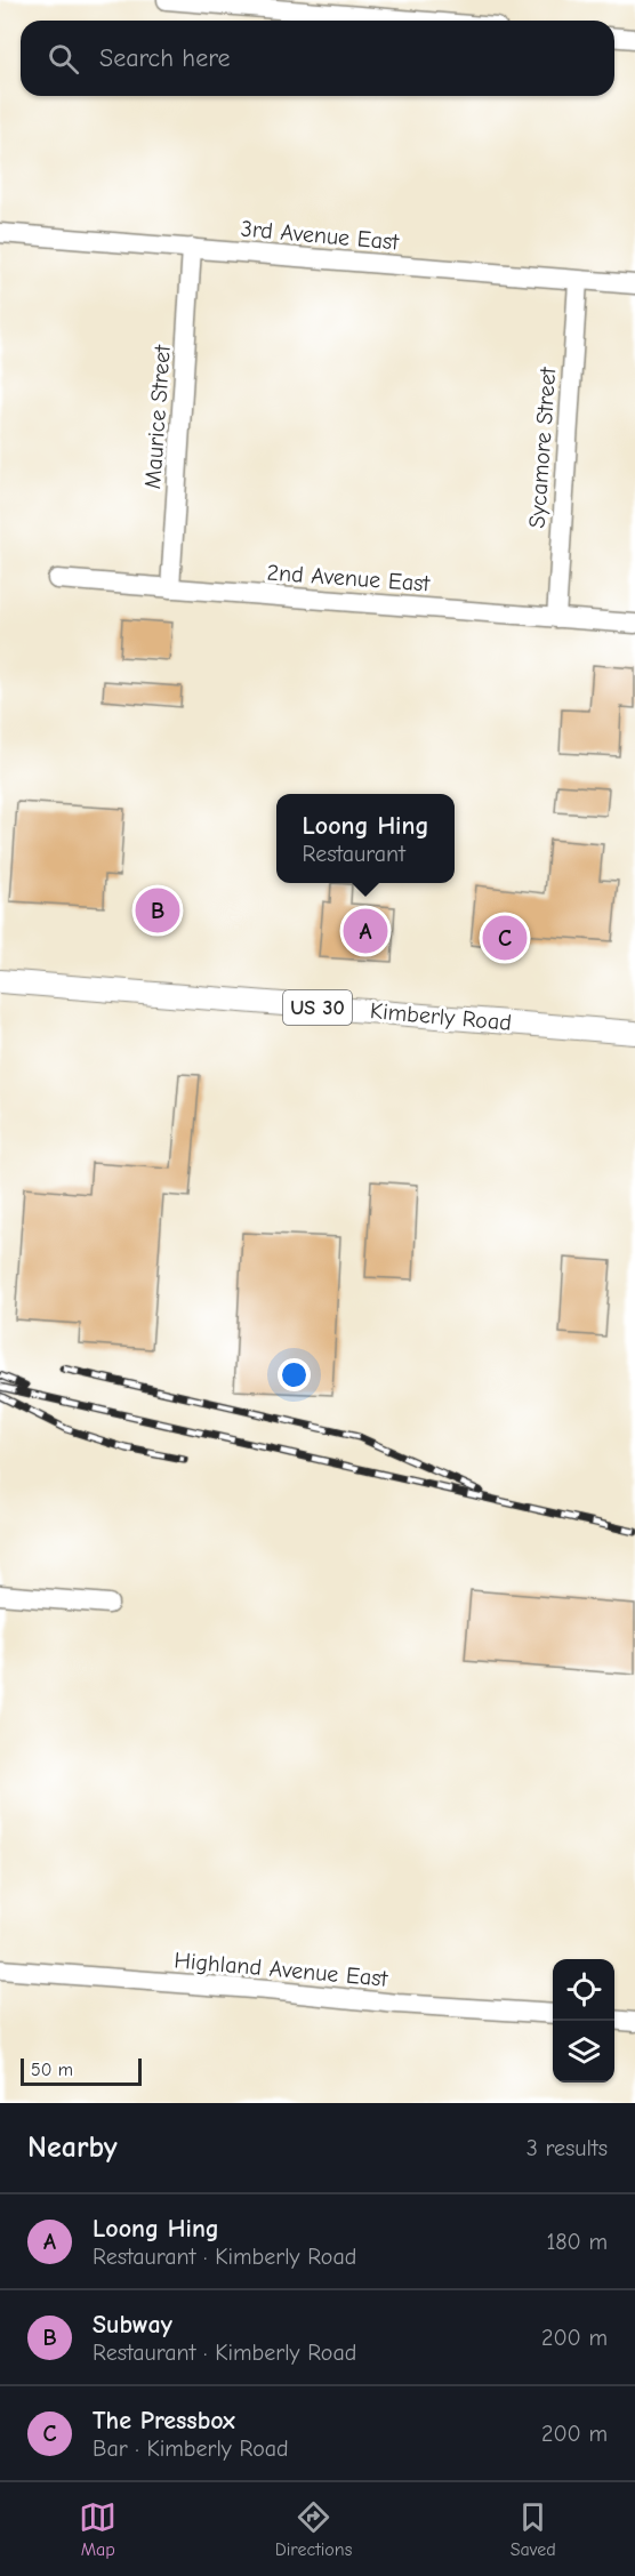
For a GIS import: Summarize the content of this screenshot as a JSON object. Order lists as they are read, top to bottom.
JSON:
{
  "streets": {
    "main road": ["US 30", "Kimberly Road"],
    "street": [
      "3rd Avenue East",
      "Maurice Street",
      "Sycamore Street",
      "2nd Avenue East",
      "Highland Avenue East"
    ]
  },
  "crossings": [
    ["3rd Avenue East", "Maurice Street"],
    ["3rd Avenue East", "Sycamore Street"],
    ["Maurice Street", "2nd Avenue East"],
    ["Sycamore Street", "2nd Avenue East"]
  ],
  "scale_bar": "50 m",
  "page": {
    "search": "Search here",
    "popup": ["Loong Hing", "Restaurant"],
    "pins": ["B", "A", "C"],
    "scale": "50 m",
    "heading": ["Nearby", "3 results"],
    "list": [
      {
        "mark": "A",
        "name": "Loong Hing",
        "note": "Restaurant · Kimberly Road",
        "value": "180 m"
      },
      {
        "mark": "B",
        "name": "Subway",
        "note": "Restaurant · Kimberly Road",
        "value": "200 m"
      },
      {
        "mark": "C",
        "name": "The Pressbox",
        "note": "Bar · Kimberly Road",
        "value": "200 m"
      }
    ],
    "nav": ["Map", "Directions", "Saved"]
  }
}
